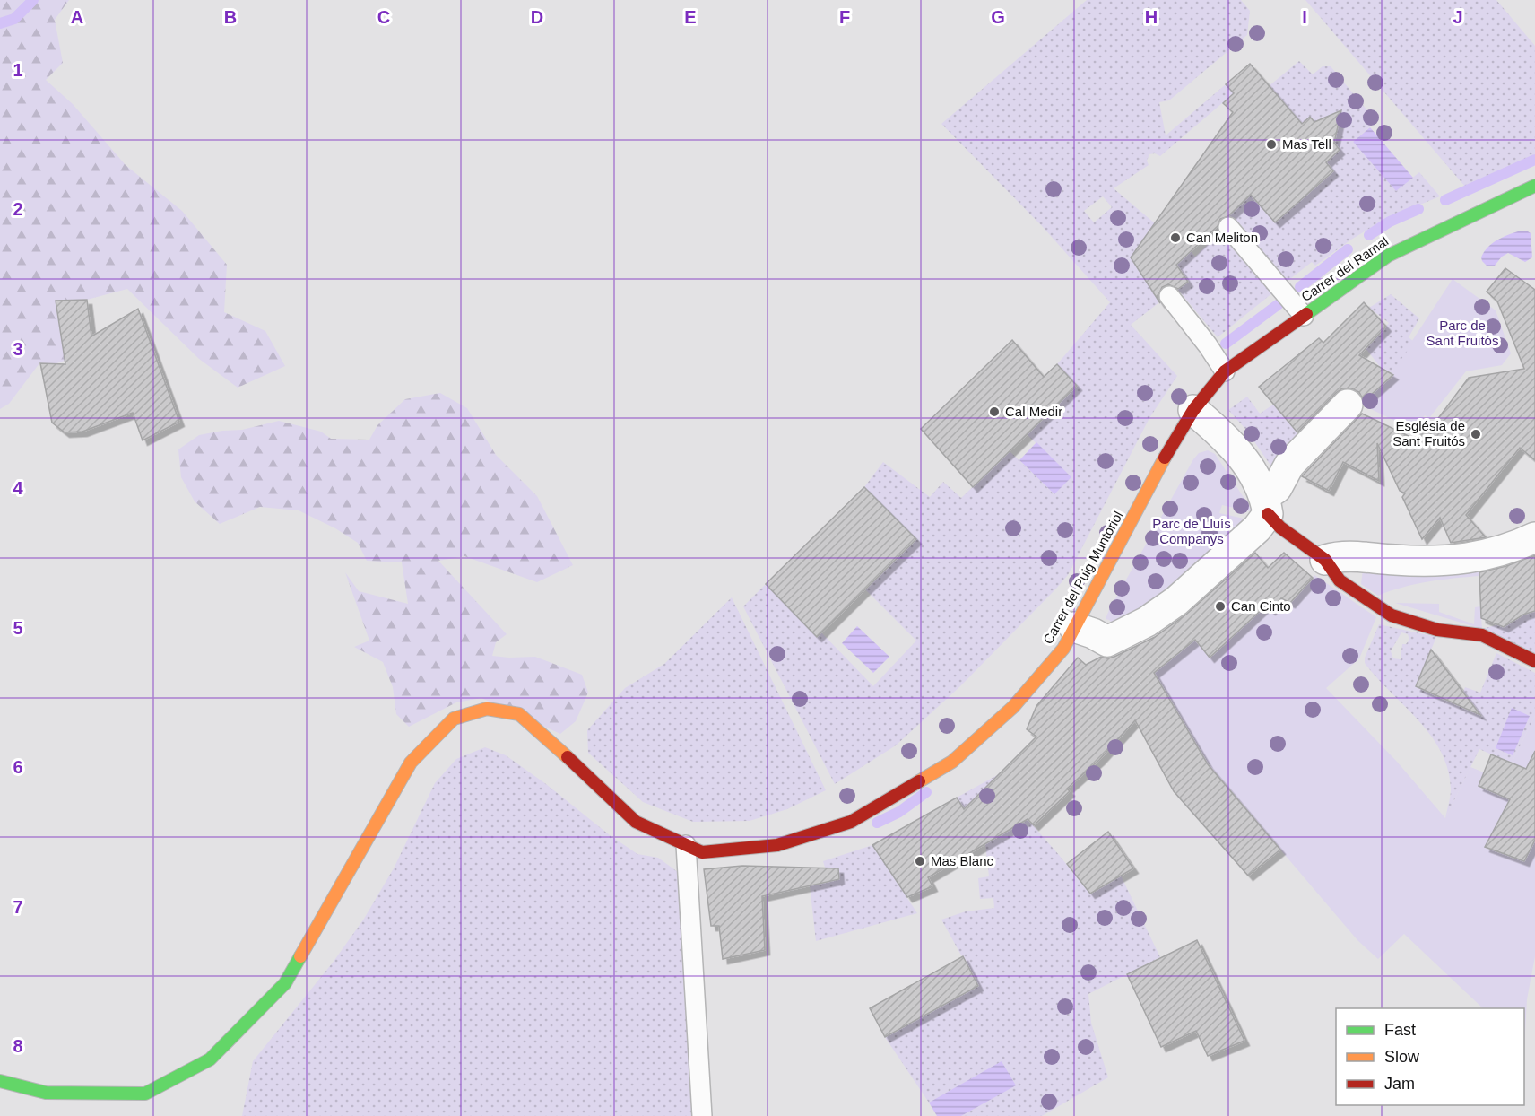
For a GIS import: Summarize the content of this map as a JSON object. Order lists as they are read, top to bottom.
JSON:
{
  "streets": {
    "street": ["Carrer del Ramal", "Carrer del Puig Muntoriol"]
  },
  "crossings": [
    ["Carrer del Ramal", "Carrer del Puig Muntoriol"]
  ],
  "parks": ["Parc de Sant Fruitós", "Parc de Lluís Companys"],
  "places": [
    "Mas Tell",
    "Can Meliton",
    "Cal Medir",
    "Església de Sant Fruitós",
    "Can Cinto",
    "Mas Blanc"
  ],
  "legend": ["Fast", "Slow", "Jam"],
  "grid": {
    "columns": [
      "A",
      "B",
      "C",
      "D",
      "E",
      "F",
      "G",
      "H",
      "I",
      "J"
    ],
    "rows": [
      "1",
      "2",
      "3",
      "4",
      "5",
      "6",
      "7",
      "8"
    ]
  }
}
